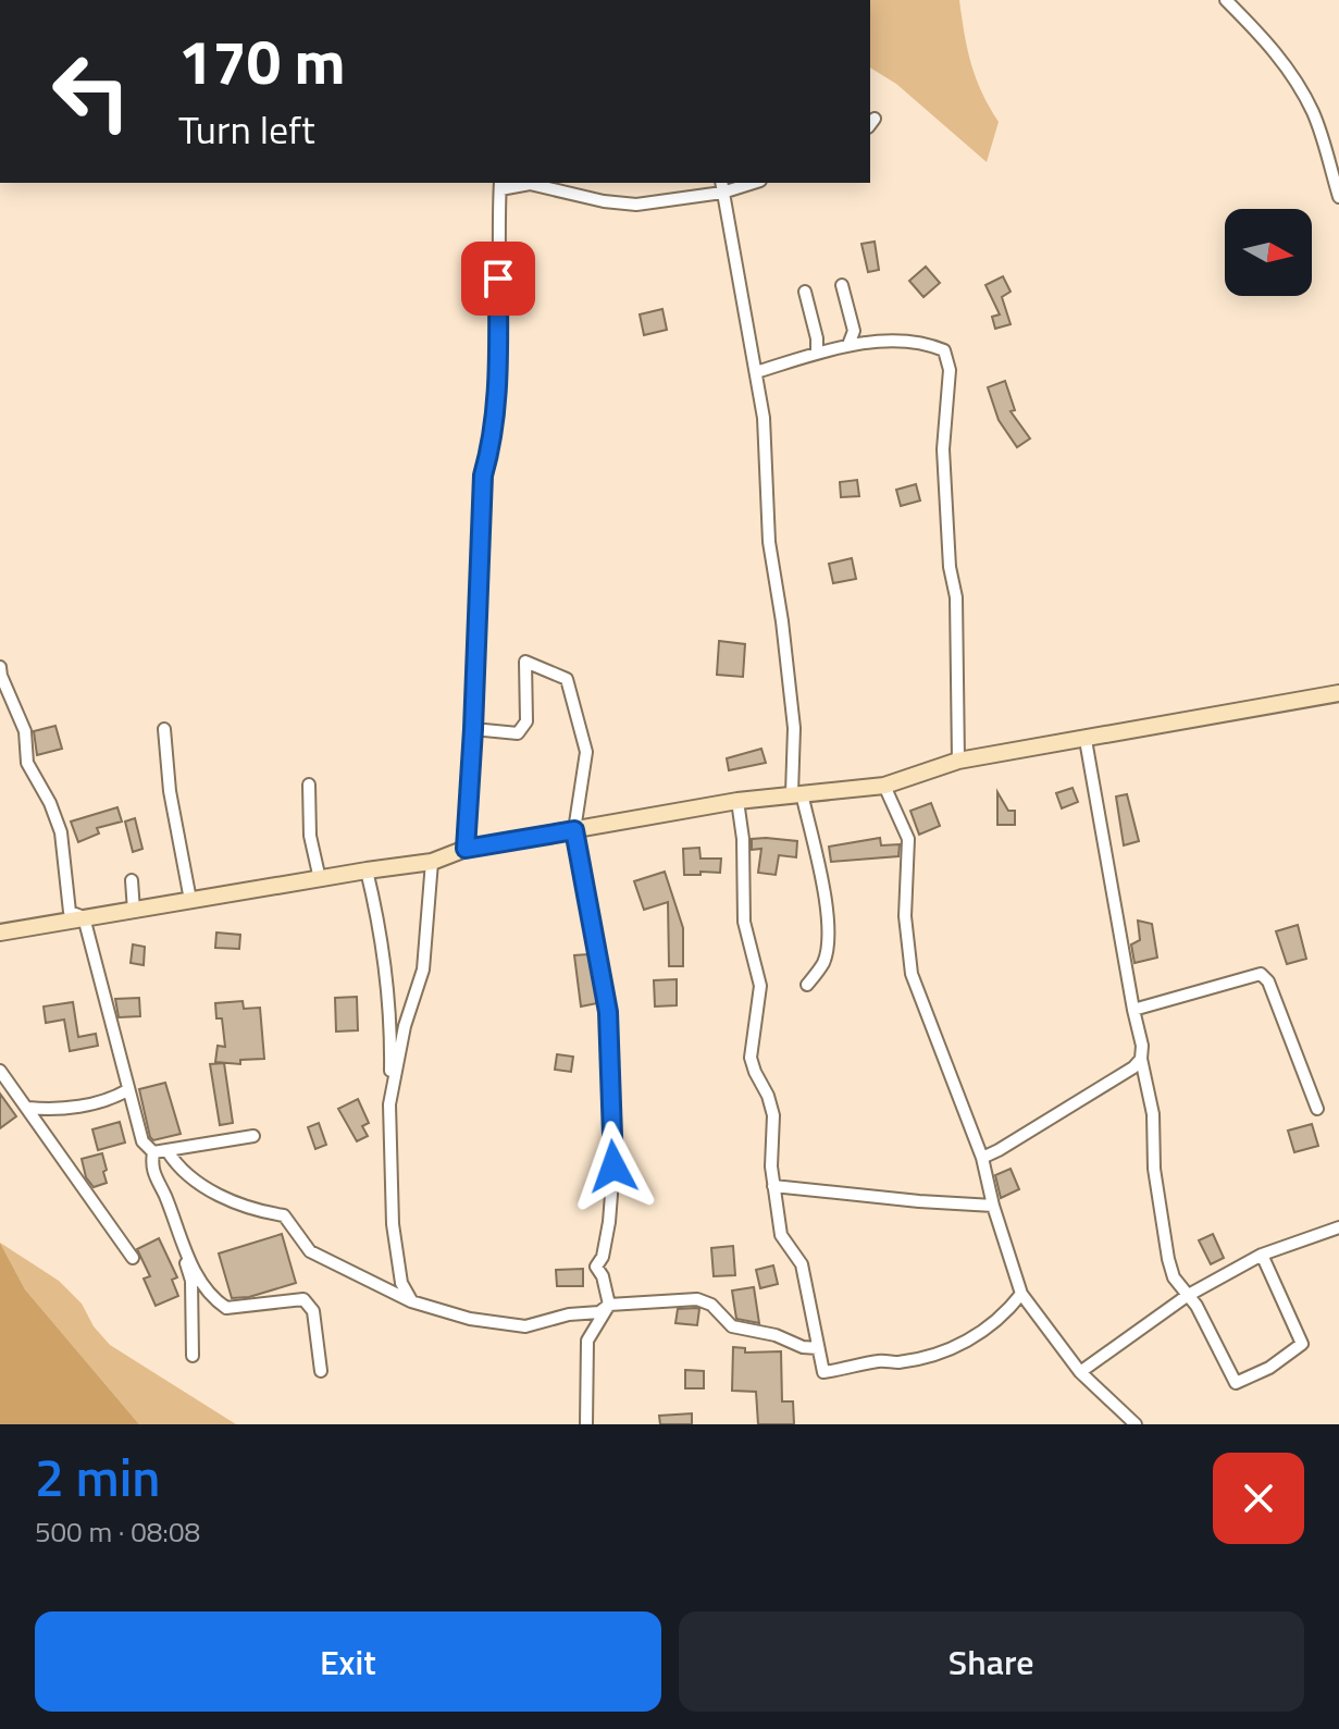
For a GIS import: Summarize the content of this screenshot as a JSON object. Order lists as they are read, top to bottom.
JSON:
{
  "north": "right",
  "page": {
    "turn": ["170 m", "Turn left"],
    "heading": ["2 min", "500 m · 08:08"],
    "buttons": ["Exit", "Share"]
  }
}
